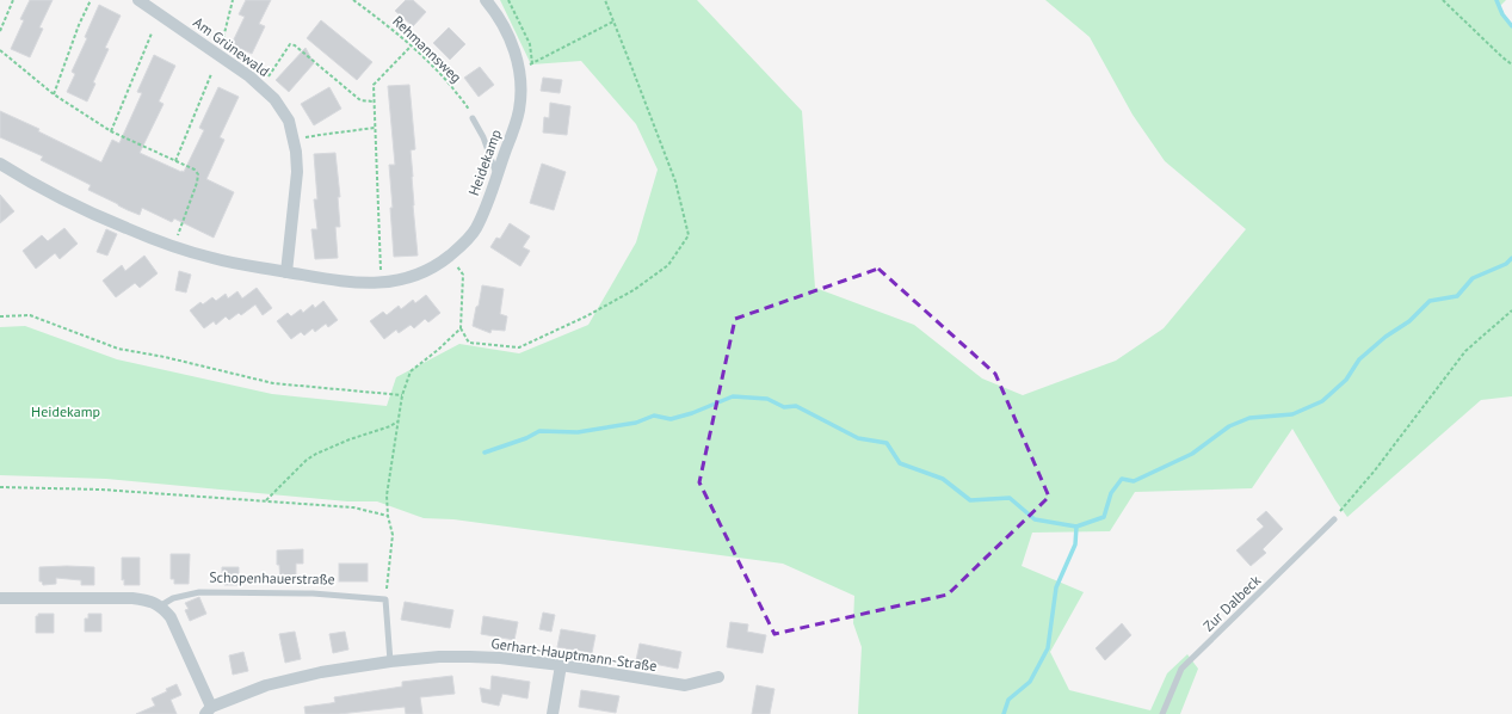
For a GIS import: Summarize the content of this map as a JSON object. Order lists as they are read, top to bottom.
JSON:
{
  "streets": {
    "street": ["Am Grünewald", "Heidekamp", "Gerhart-Hauptmann-Straße"],
    "lane": ["Schopenhauerstraße", "Zur Dalbeck"],
    "path": ["Rehmannsweg"]
  },
  "crossings": [
    ["Am Grünewald", "Heidekamp"]
  ],
  "parks": ["Heidekamp"]
}
